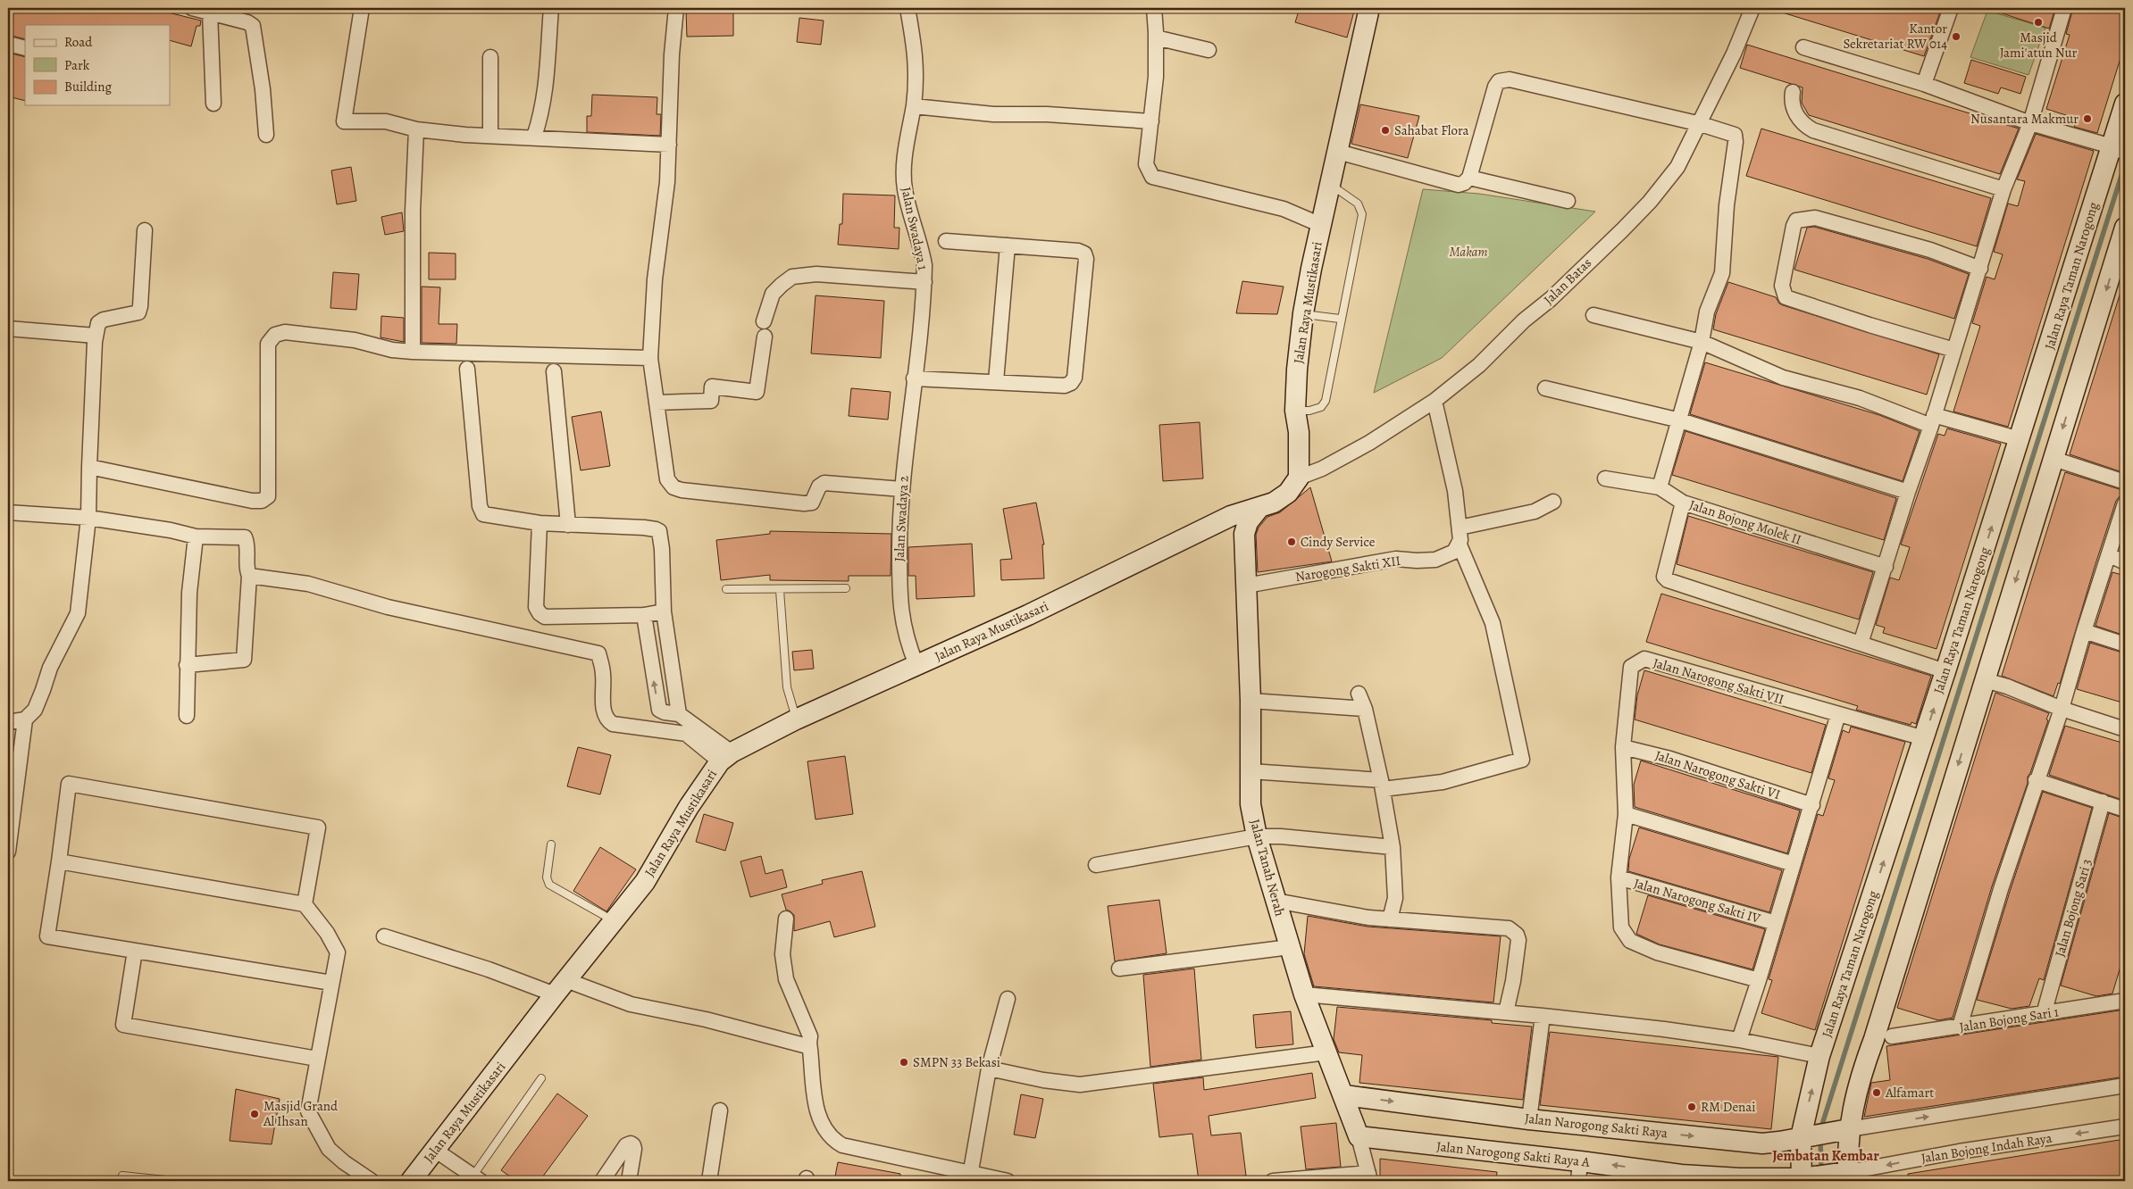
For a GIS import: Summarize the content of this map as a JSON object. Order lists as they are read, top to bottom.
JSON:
{
  "streets": {
    "street": [
      "Jalan Swadaya 1",
      "Jalan Raya Taman Narogong",
      "Jalan Batas",
      "Jalan Raya Mustikasari",
      "Jalan Swadaya 2",
      "Jalan Bojong Molek II",
      "Narogong Sakti XII",
      "Jalan Narogong Sakti VII",
      "Jalan Narogong Sakti VI",
      "Jalan Tanah Nerah",
      "Jalan Narogong Sakti IV",
      "Jalan Bojong Sari 3",
      "Jalan Bojong Sari 1",
      "Jalan Narogong Sakti Raya",
      "Jalan Bojong Indah Raya",
      "Jalan Narogong Sakti Raya A"
    ]
  },
  "crossings": [
    ["Jalan Swadaya 1", "Jalan Swadaya 2"],
    ["Jalan Raya Taman Narogong", "Jalan Narogong Sakti VII"],
    ["Jalan Raya Taman Narogong", "Jalan Narogong Sakti Raya"],
    ["Jalan Raya Taman Narogong", "Jalan Narogong Sakti Raya A"],
    ["Jalan Batas", "Jalan Raya Mustikasari"],
    ["Jalan Raya Mustikasari", "Jalan Swadaya 2"],
    ["Jalan Raya Mustikasari", "Jalan Tanah Nerah"],
    ["Narogong Sakti XII", "Jalan Tanah Nerah"],
    ["Jalan Narogong Sakti VII", "Jalan Narogong Sakti VI"],
    ["Jalan Narogong Sakti VII", "Jalan Narogong Sakti IV"],
    ["Jalan Tanah Nerah", "Jalan Narogong Sakti Raya"],
    ["Jalan Tanah Nerah", "Jalan Narogong Sakti Raya A"],
    ["Jalan Bojong Sari 3", "Jalan Bojong Sari 1"],
    ["Jalan Bojong Indah Raya", "Jalan Narogong Sakti Raya A"]
  ],
  "districts": ["Jembatan Kembar"],
  "parks": ["Makam"],
  "places": [
    "Masjid Jami'atun Nur",
    "Kantor Sekretariat RW 014",
    "Nusantara Makmur",
    "Sahabat Flora",
    "Cindy Service",
    "SMPN 33 Bekasi",
    "Alfamart",
    "RM Denai",
    "Masjid Grand Al Ihsan"
  ],
  "legend": ["Road", "Park", "Building"]
}
